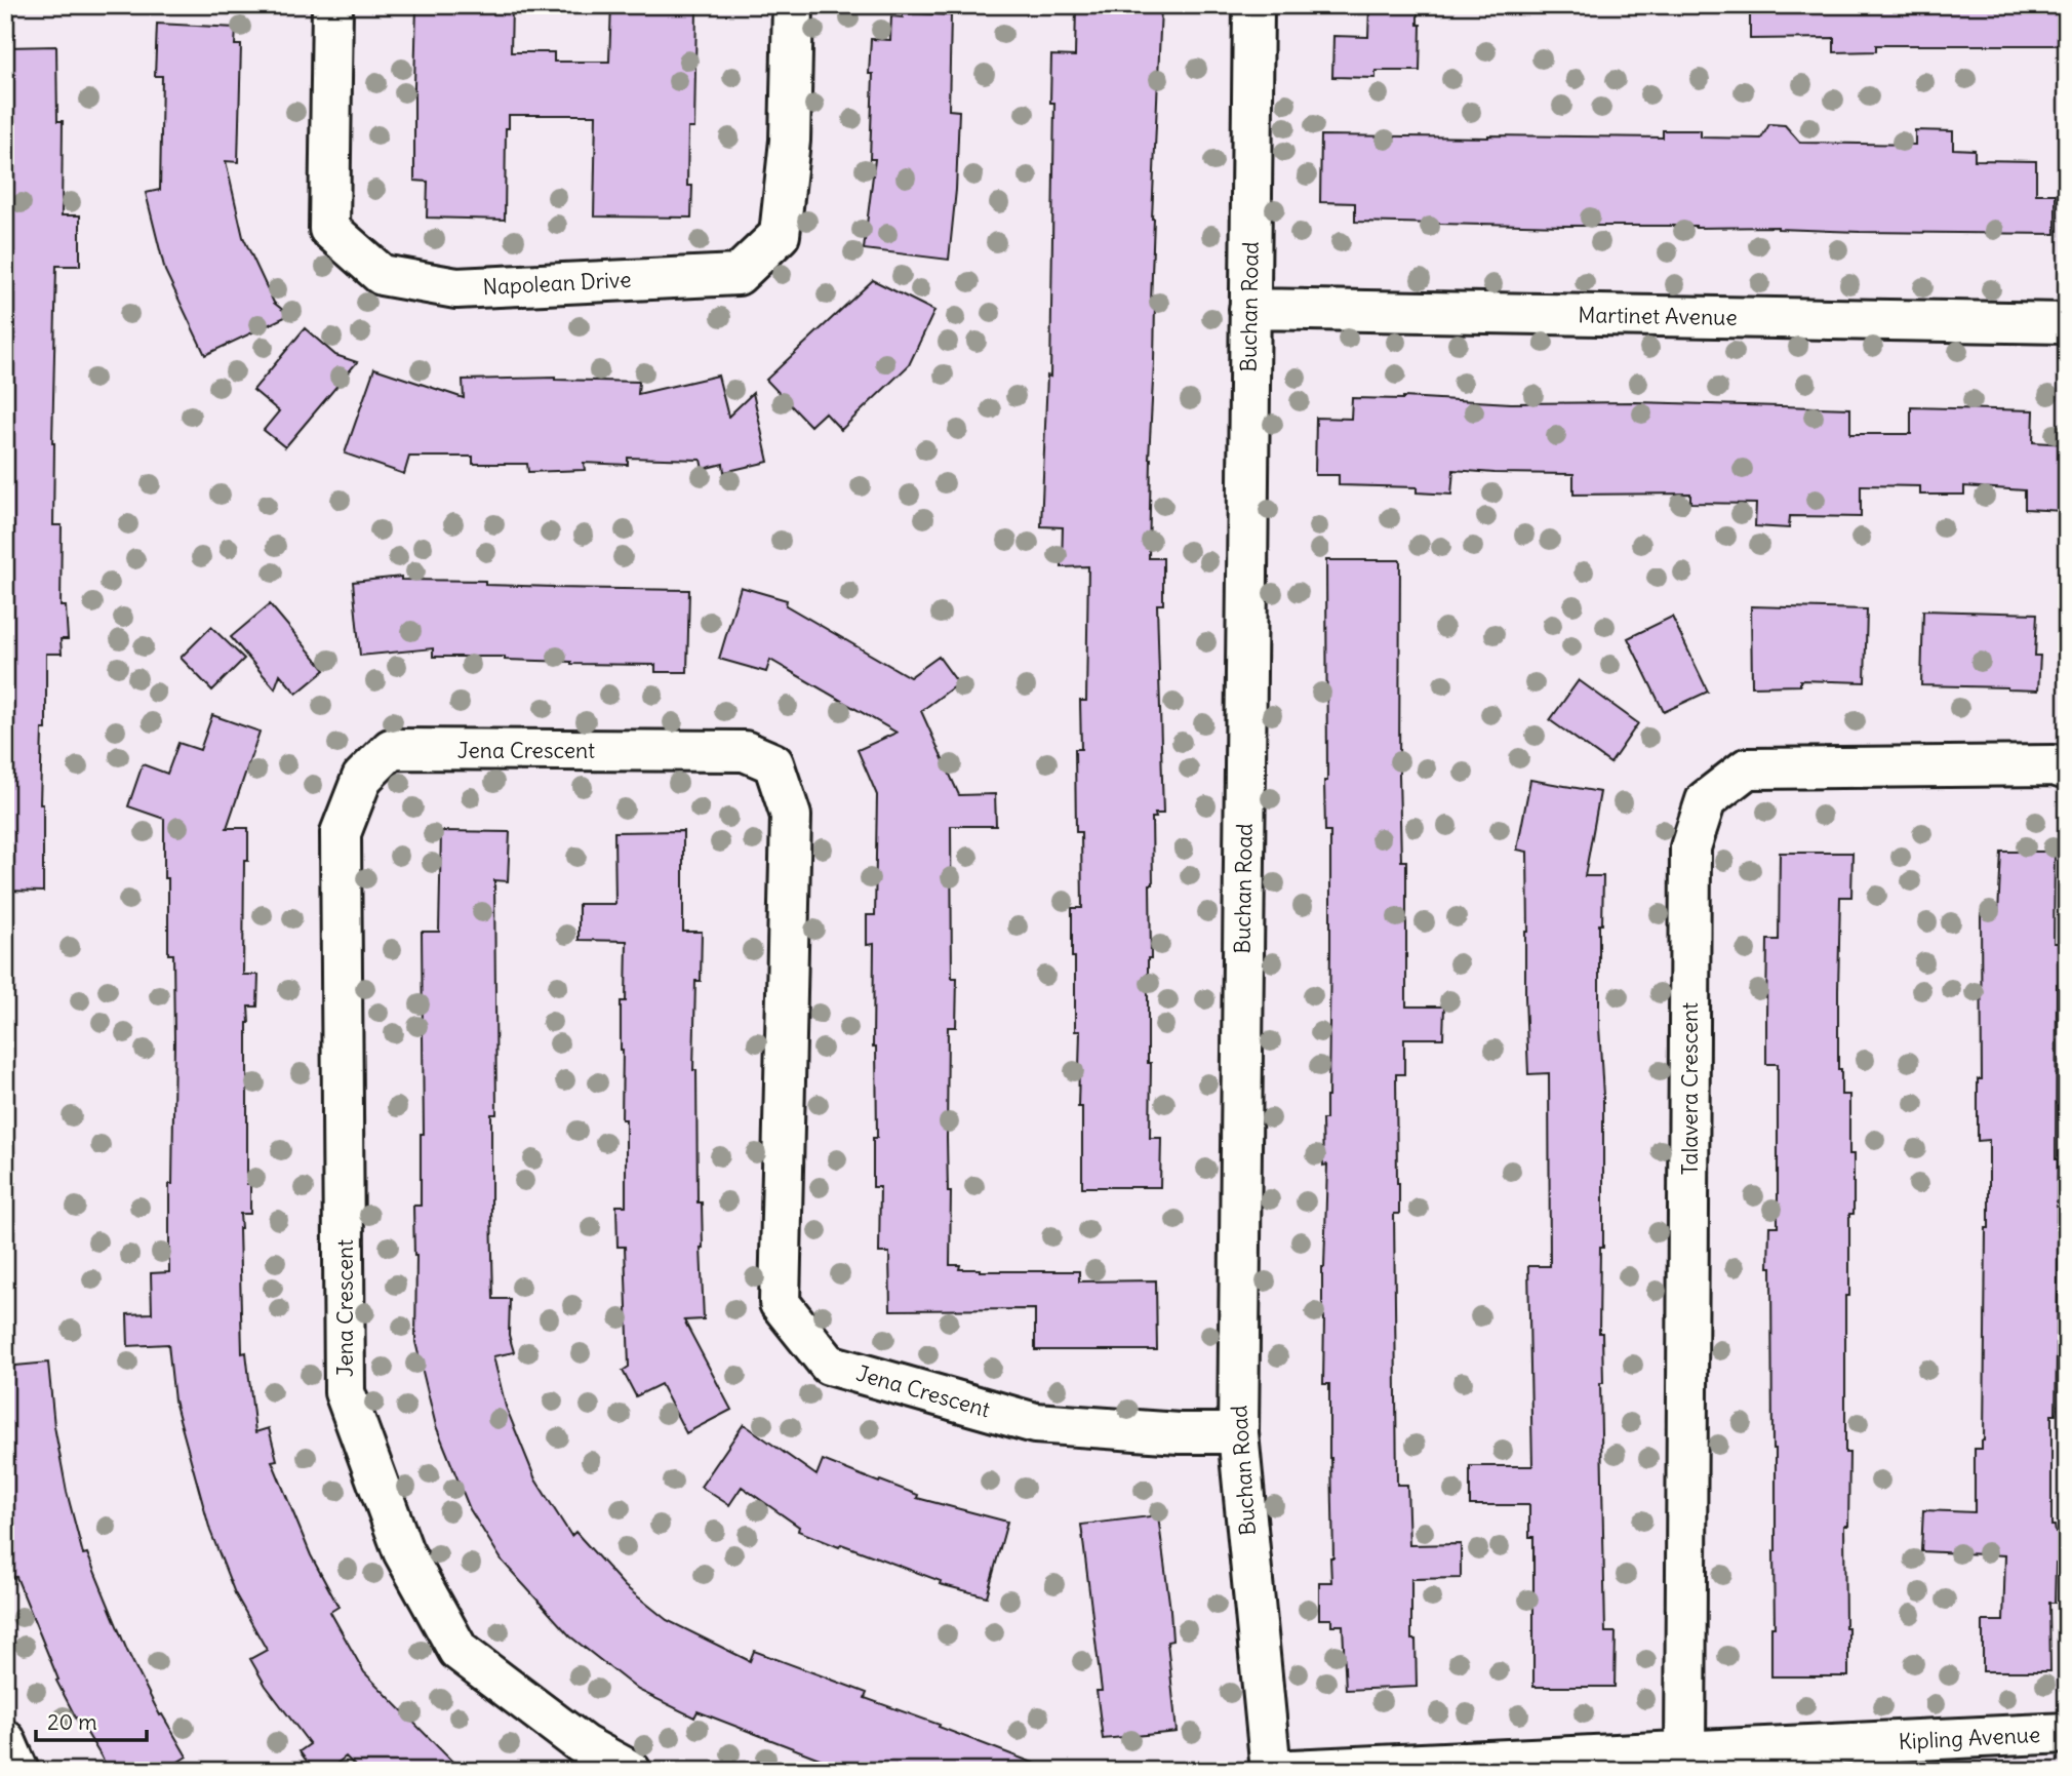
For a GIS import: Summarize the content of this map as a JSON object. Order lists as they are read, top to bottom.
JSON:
{
  "streets": {
    "street": [
      "Napolean Drive",
      "Buchan Road",
      "Martinet Avenue",
      "Jena Crescent",
      "Talavera Crescent",
      "Kipling Avenue"
    ]
  },
  "crossings": [
    ["Buchan Road", "Martinet Avenue"],
    ["Buchan Road", "Jena Crescent"],
    ["Buchan Road", "Kipling Avenue"],
    ["Talavera Crescent", "Kipling Avenue"]
  ],
  "scale_bar": "20 m"
}
